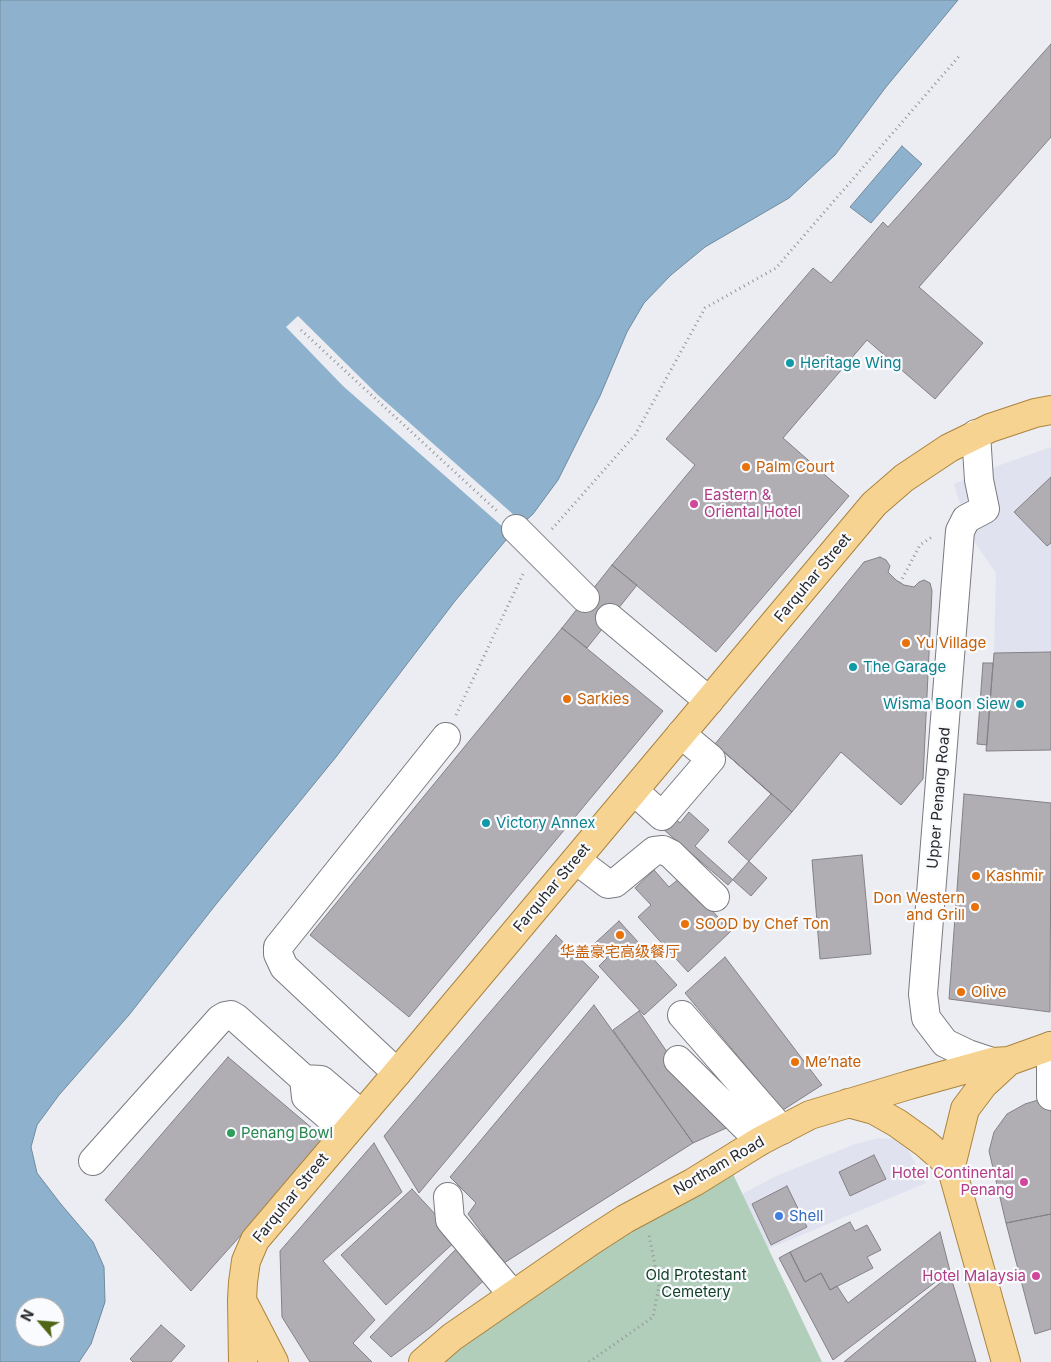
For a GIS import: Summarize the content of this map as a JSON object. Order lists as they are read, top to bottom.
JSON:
{
  "streets": {
    "main road": ["Farquhar Street", "Northam Road"],
    "street": ["Upper Penang Road"]
  },
  "crossings": [
    ["Upper Penang Road", "Northam Road"]
  ],
  "parks": ["Old Protestant Cemetery"],
  "places": [
    "Heritage Wing",
    "Palm Court",
    "Eastern & Oriental Hotel",
    "Yu Village",
    "The Garage",
    "Sarkies",
    "Wisma Boon Siew",
    "Victory Annex",
    "Kashmir",
    "Don Western and Grill",
    "SOOD by Chef Ton",
    "华盖豪宅高级餐厅",
    "Olive",
    "Me’nate",
    "Penang Bowl",
    "Hotel Continental Penang",
    "Shell",
    "Hotel Malaysia"
  ],
  "north": "top left"
}
